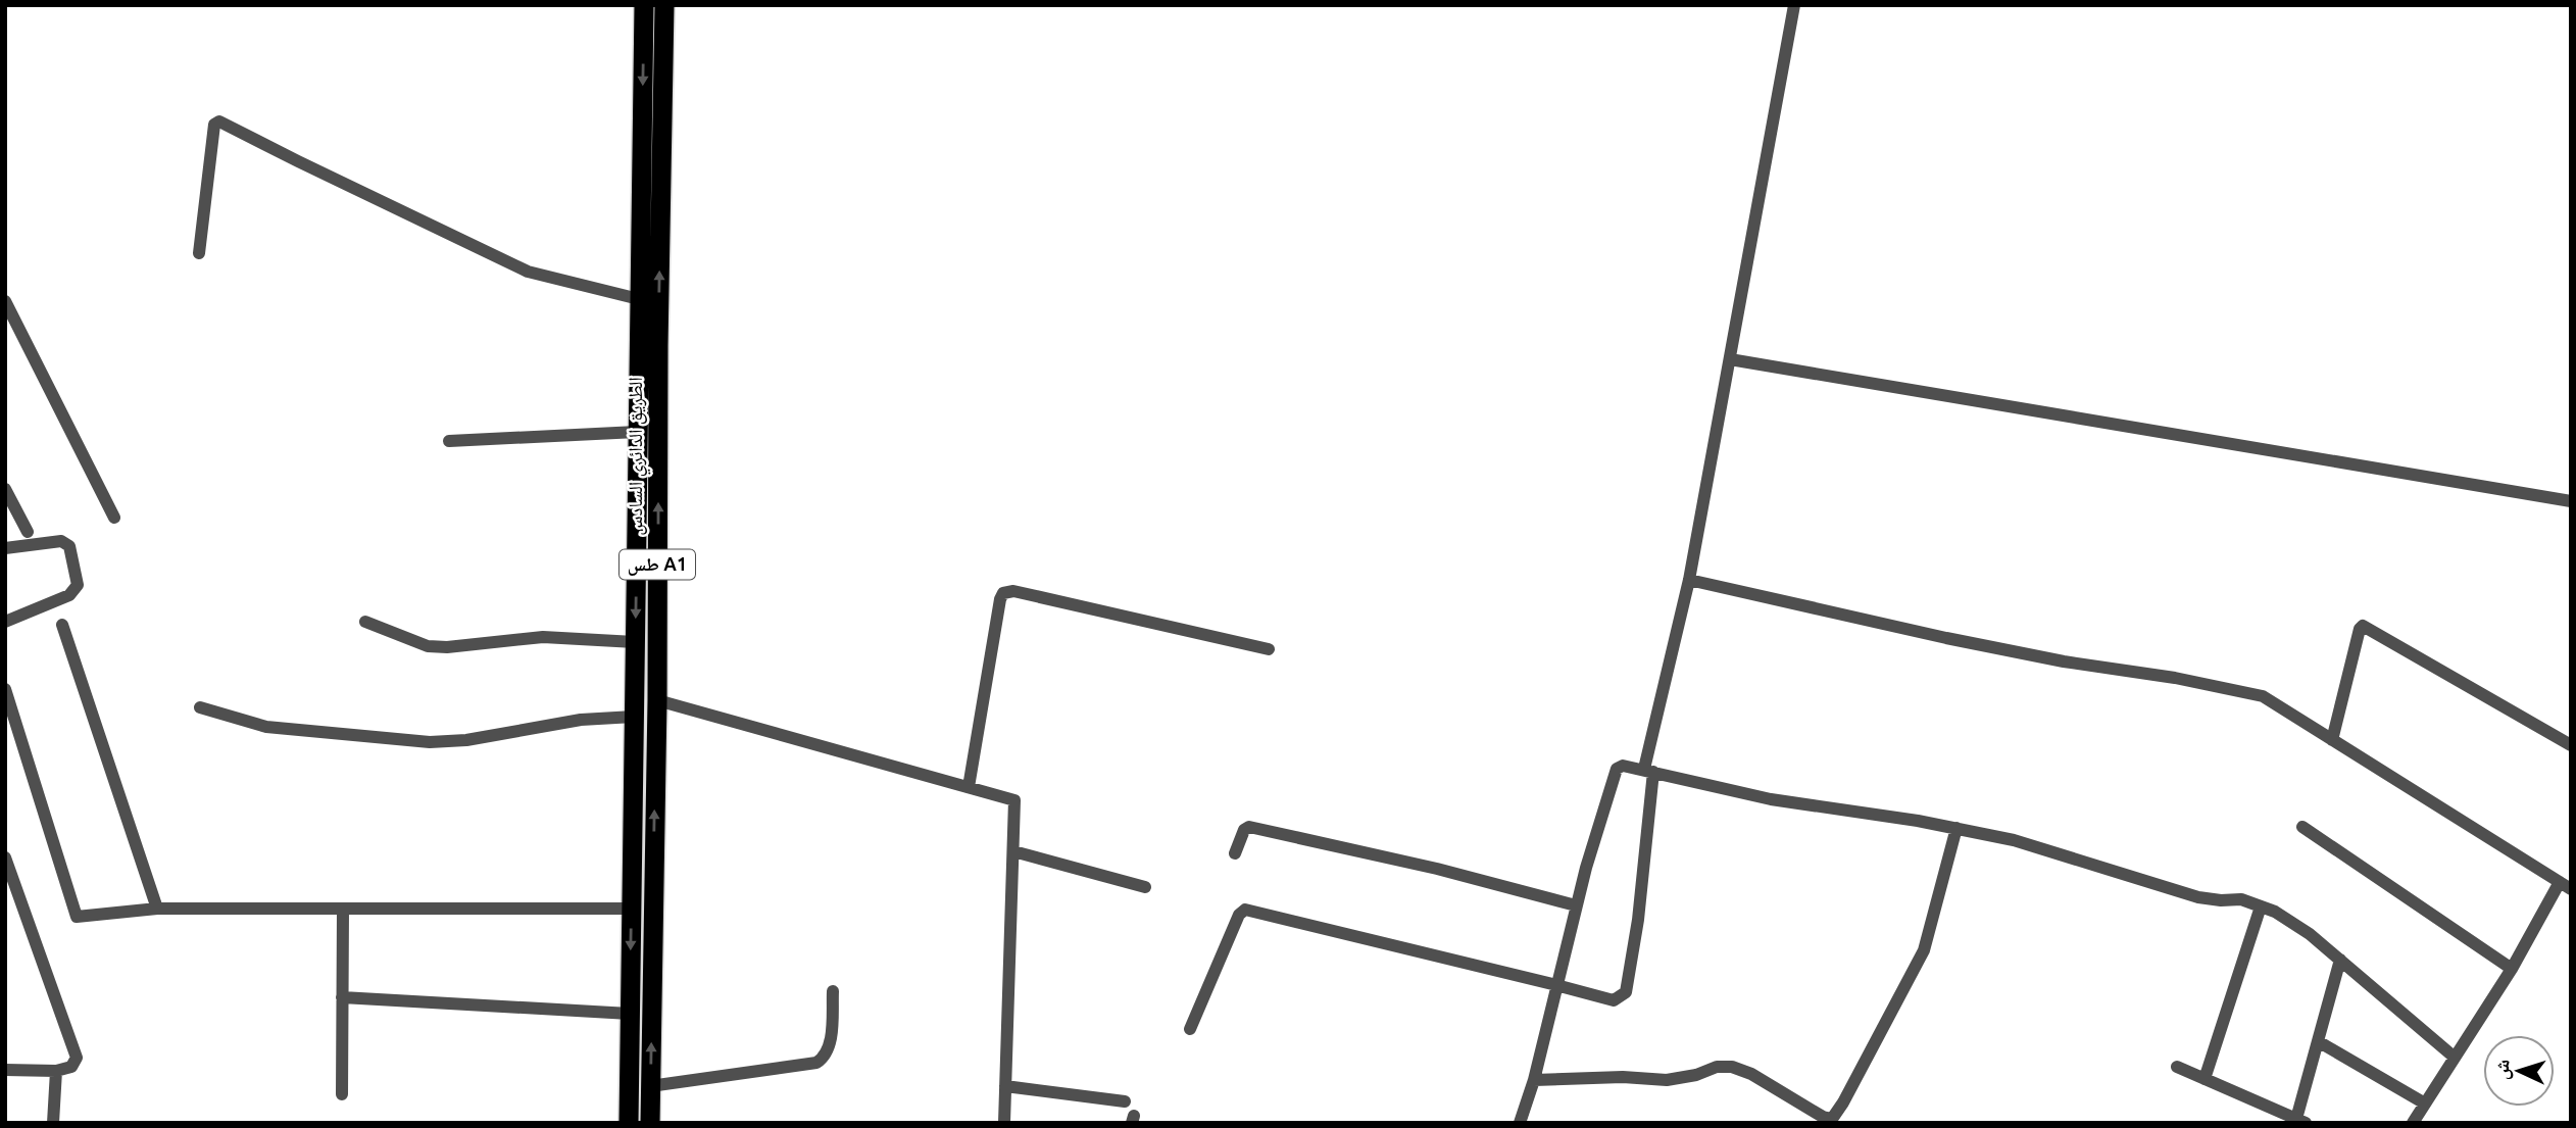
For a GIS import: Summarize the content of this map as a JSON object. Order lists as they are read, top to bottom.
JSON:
{
  "streets": {
    "highway": ["الطريق الدائري السادس", "طس A1"]
  },
  "north": "left"
}
